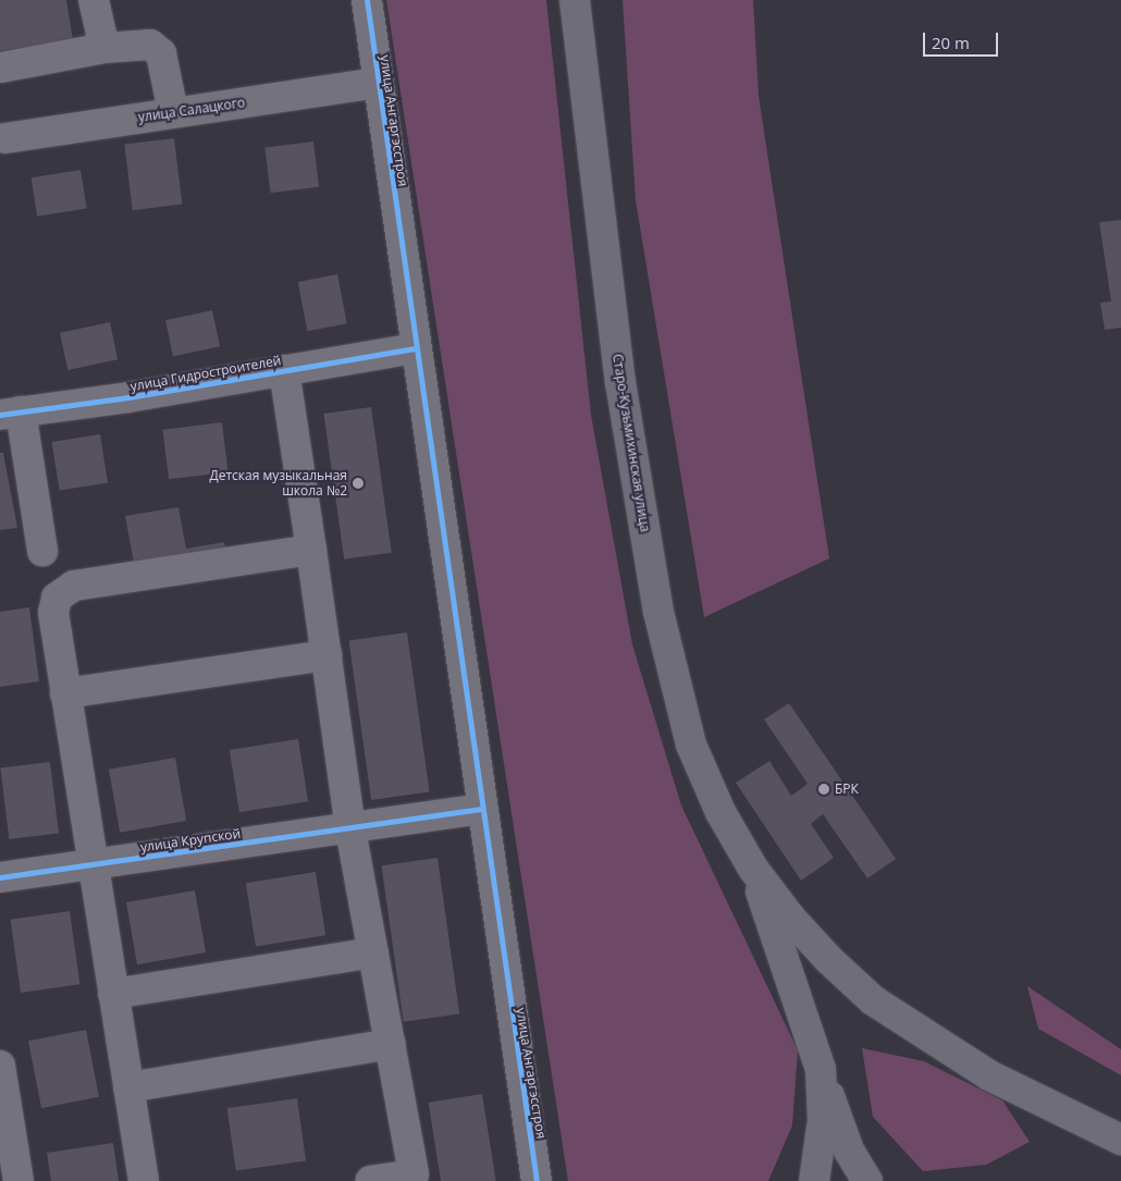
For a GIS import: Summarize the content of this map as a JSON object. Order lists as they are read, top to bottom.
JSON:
{
  "streets": {
    "main road": ["Старо-Кузьмихинская улица"],
    "street": [
      "улица Салацкого",
      "улица Ангаргэсстроя",
      "улица Гидростроителей",
      "улица Крупской"
    ]
  },
  "crossings": [
    ["улица Салацкого", "улица Ангаргэсстроя"],
    ["улица Ангаргэсстроя", "улица Гидростроителей"],
    ["улица Ангаргэсстроя", "улица Крупской"]
  ],
  "places": ["Детская музыкальная школа №2", "БРК"],
  "scale_bar": "20 m"
}
